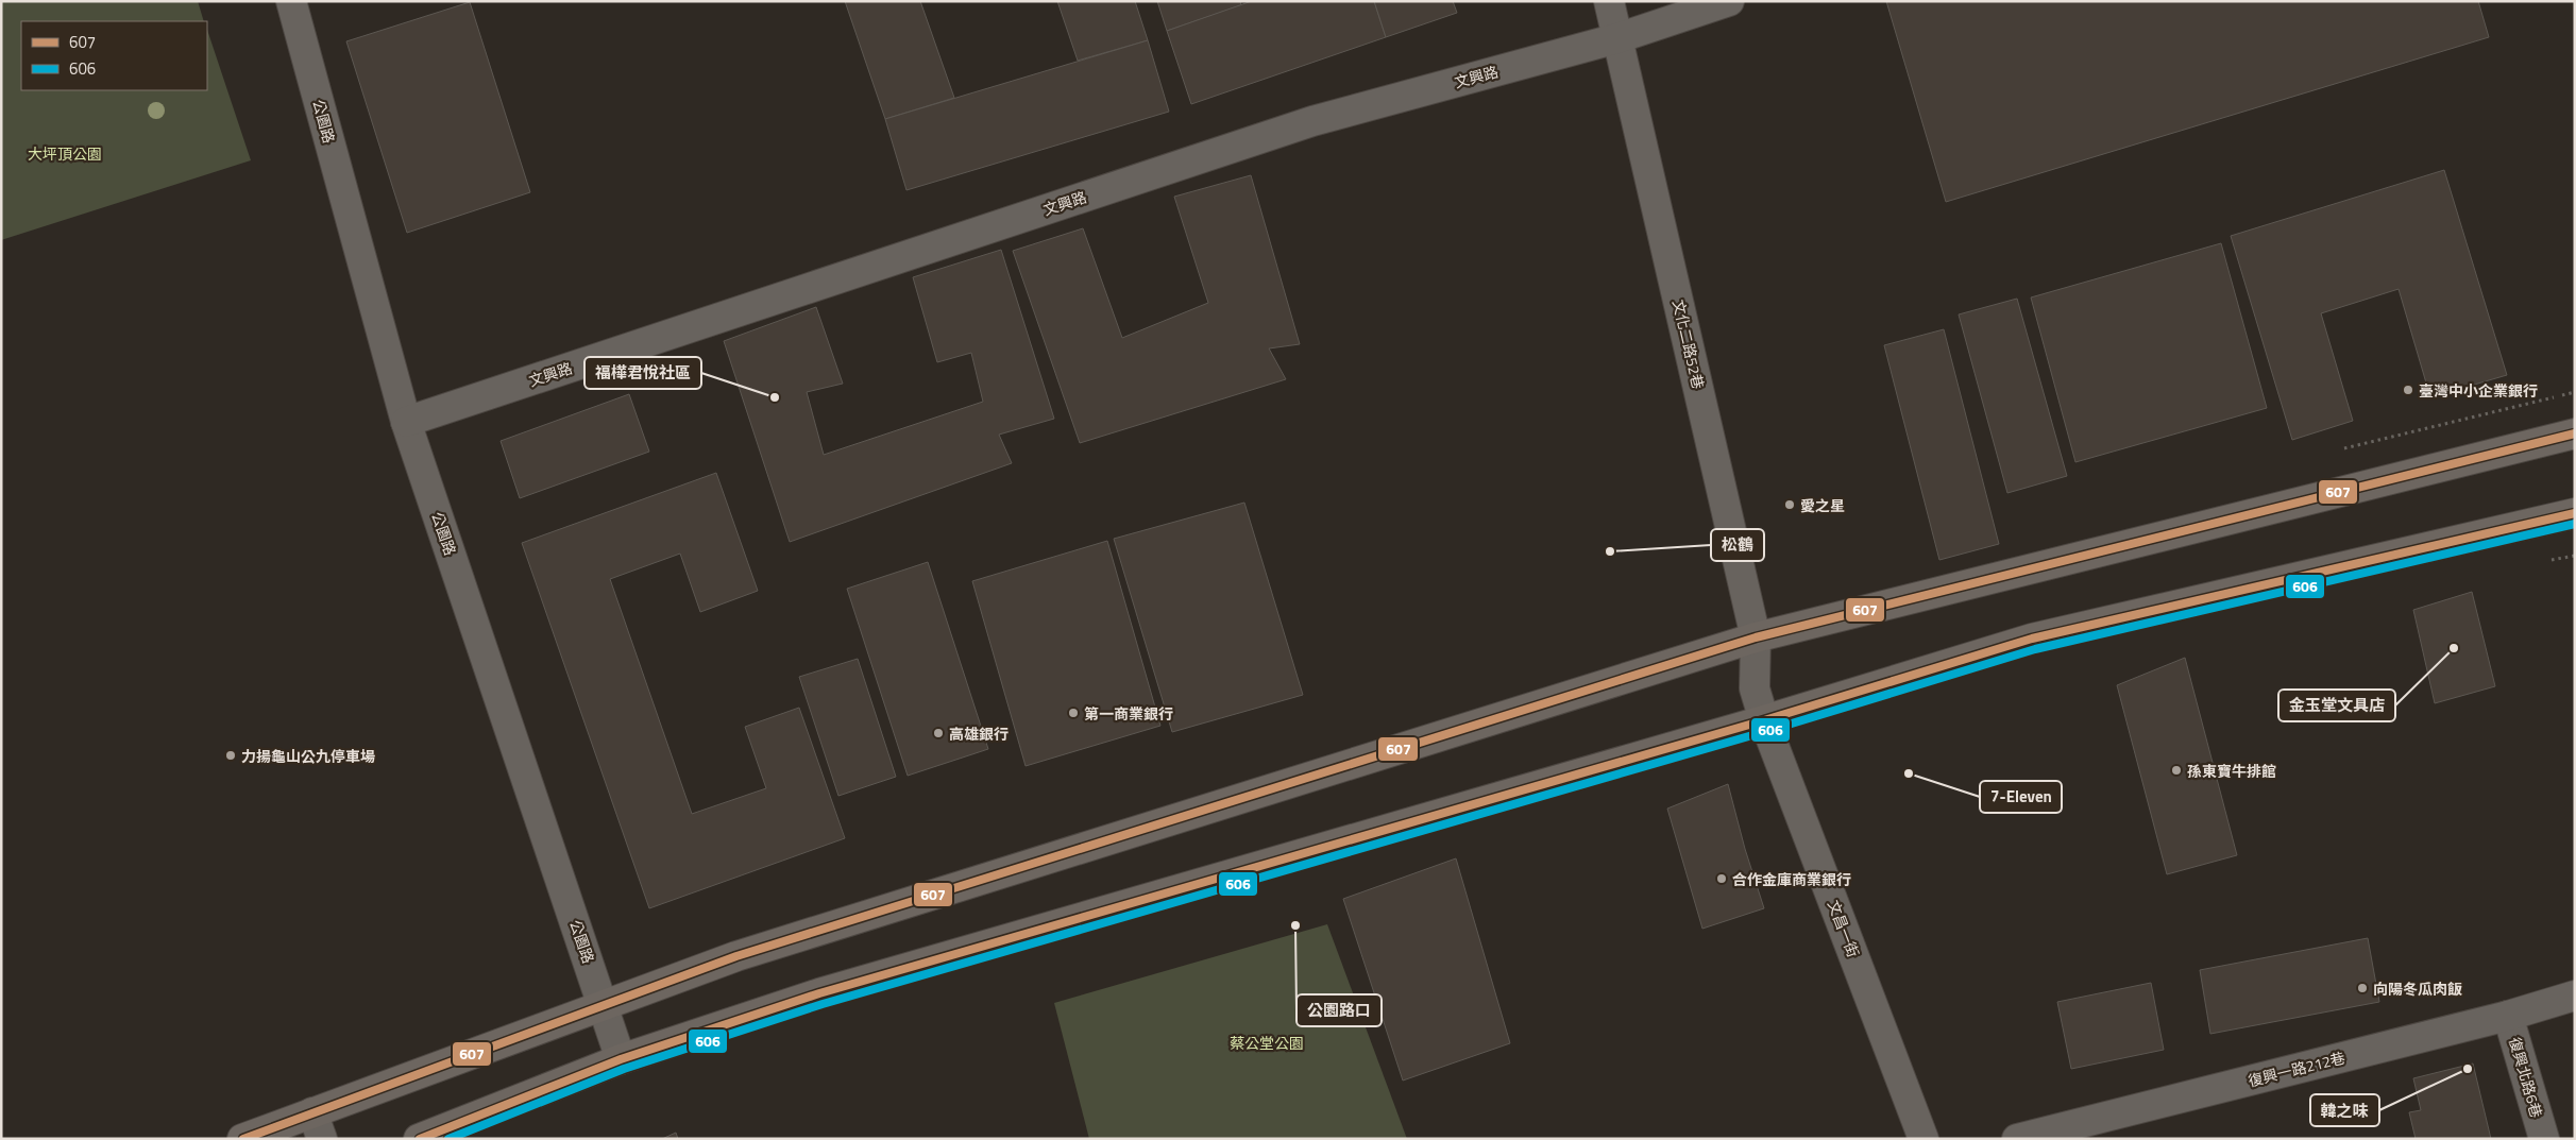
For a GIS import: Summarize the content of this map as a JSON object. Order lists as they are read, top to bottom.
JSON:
{
  "streets": {
    "street": [
      "文興路",
      "公園路",
      "文化二路52巷",
      "文昌一街",
      "復興一路212巷",
      "復興北路6巷"
    ]
  },
  "crossings": [
    ["文興路", "公園路"],
    ["文興路", "文化二路52巷"],
    ["文化二路52巷", "文昌一街"],
    ["復興一路212巷", "復興北路6巷"]
  ],
  "parks": ["大坪頂公園", "蔡公堂公園"],
  "places": [
    "臺灣中小企業銀行",
    "福樺君悅社區",
    "愛之星",
    "松鶴",
    "金玉堂文具店",
    "第一商業銀行",
    "高雄銀行",
    "力揚龜山公九停車場",
    "孫東寶牛排館",
    "7-Eleven",
    "合作金庫商業銀行",
    "公園路口",
    "向陽冬瓜肉飯",
    "韓之味"
  ],
  "lines": ["transit line 607", "transit line 606"],
  "legend": ["607", "606"]
}
